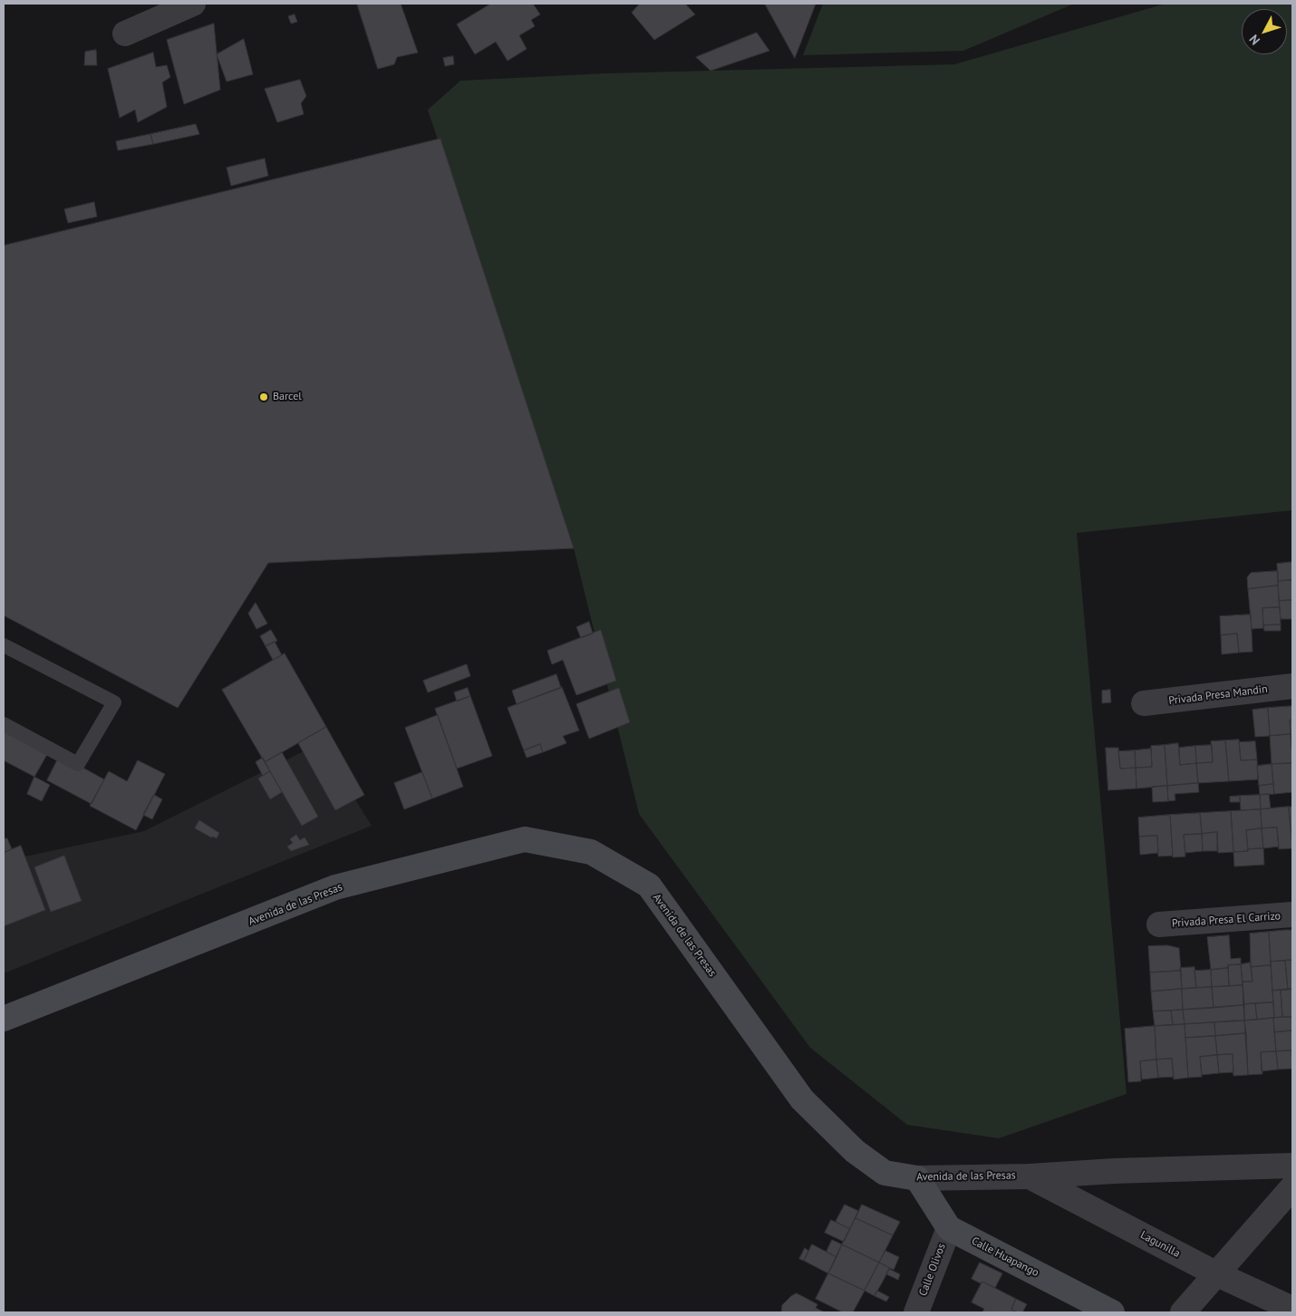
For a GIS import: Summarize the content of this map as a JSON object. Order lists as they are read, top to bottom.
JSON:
{
  "streets": {
    "main road": ["Avenida de las Presas", "Calle Huapango"],
    "street": [
      "Privada Presa Mandin",
      "Privada Presa El Carrizo",
      "Lagunilla",
      "Calle Olivos"
    ]
  },
  "crossings": [
    ["Avenida de las Presas", "Lagunilla"],
    ["Calle Huapango", "Calle Olivos"]
  ],
  "places": ["Barcel"],
  "north": "bottom left"
}
